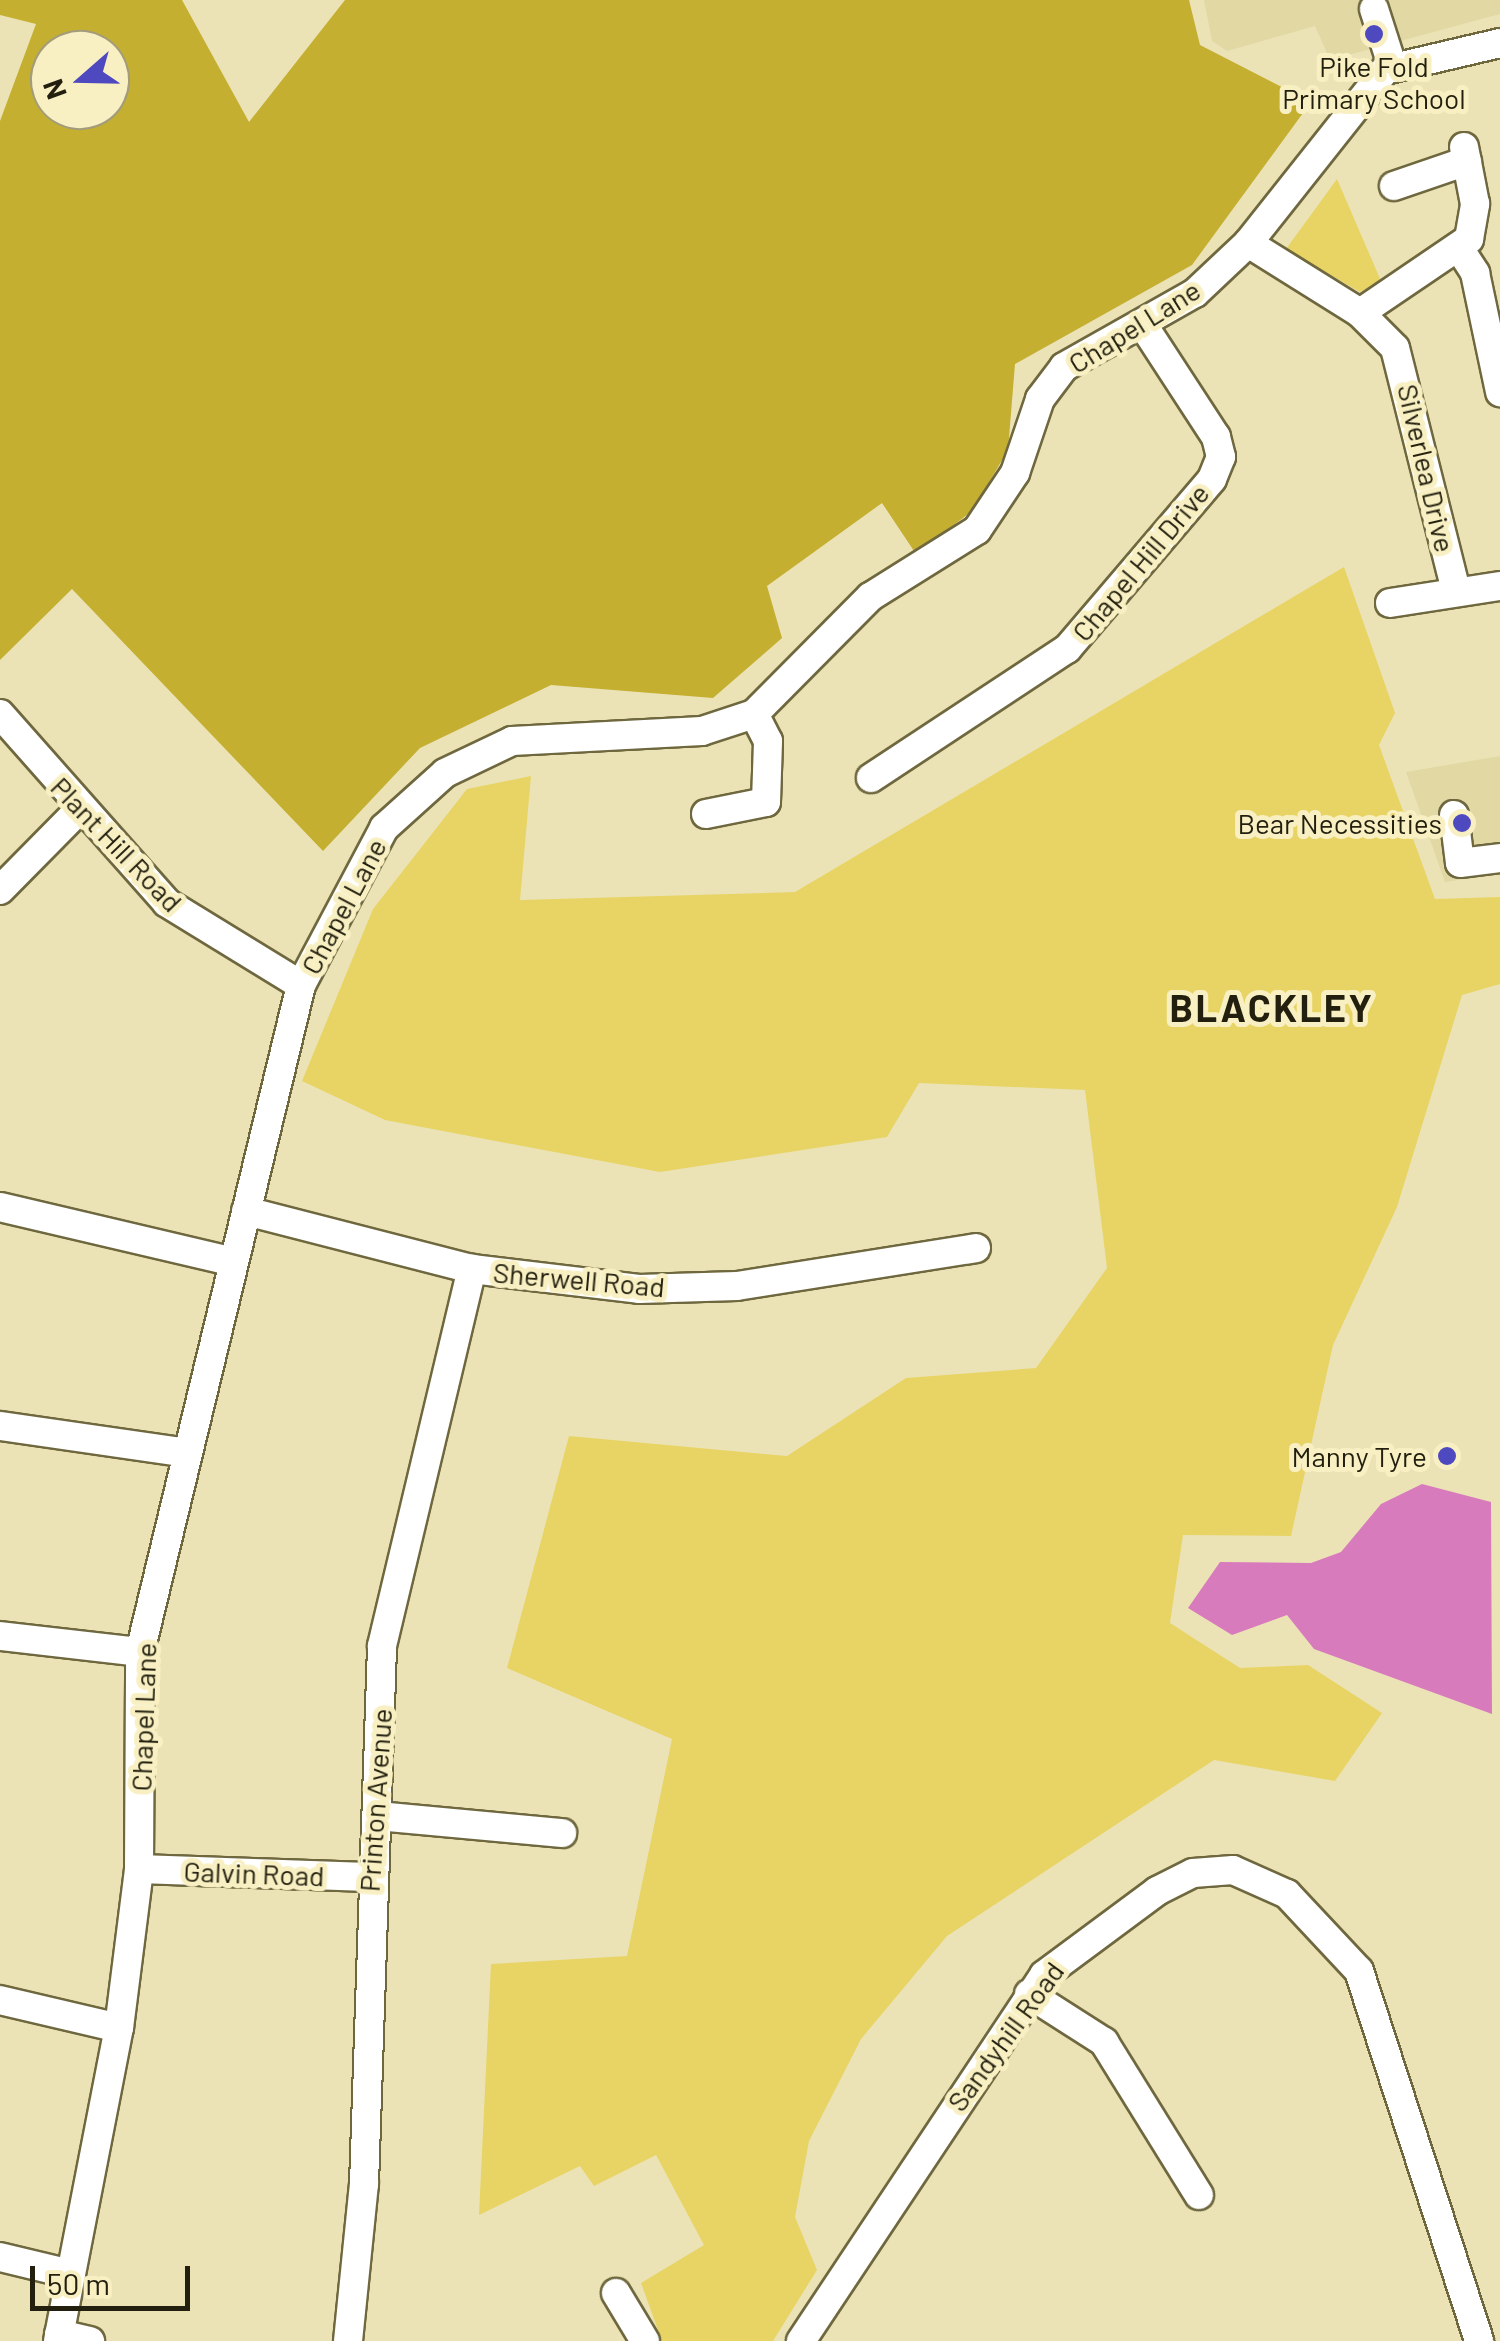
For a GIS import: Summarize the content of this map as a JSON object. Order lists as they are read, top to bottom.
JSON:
{
  "streets": {
    "street": [
      "Chapel Lane",
      "Silverlea Drive",
      "Chapel Hill Drive",
      "Plant Hill Road",
      "Sherwell Road",
      "Printon Avenue",
      "Galvin Road",
      "Sandyhill Road"
    ]
  },
  "crossings": [
    ["Chapel Lane", "Silverlea Drive"],
    ["Chapel Lane", "Chapel Hill Drive"],
    ["Chapel Lane", "Plant Hill Road"],
    ["Chapel Lane", "Sherwell Road"],
    ["Chapel Lane", "Galvin Road"],
    ["Sherwell Road", "Printon Avenue"],
    ["Printon Avenue", "Galvin Road"]
  ],
  "districts": ["BLACKLEY"],
  "places": ["Pike Fold Primary School", "Bear Necessities", "Manny Tyre"],
  "scale_bar": "50 m",
  "north": "left"
}
